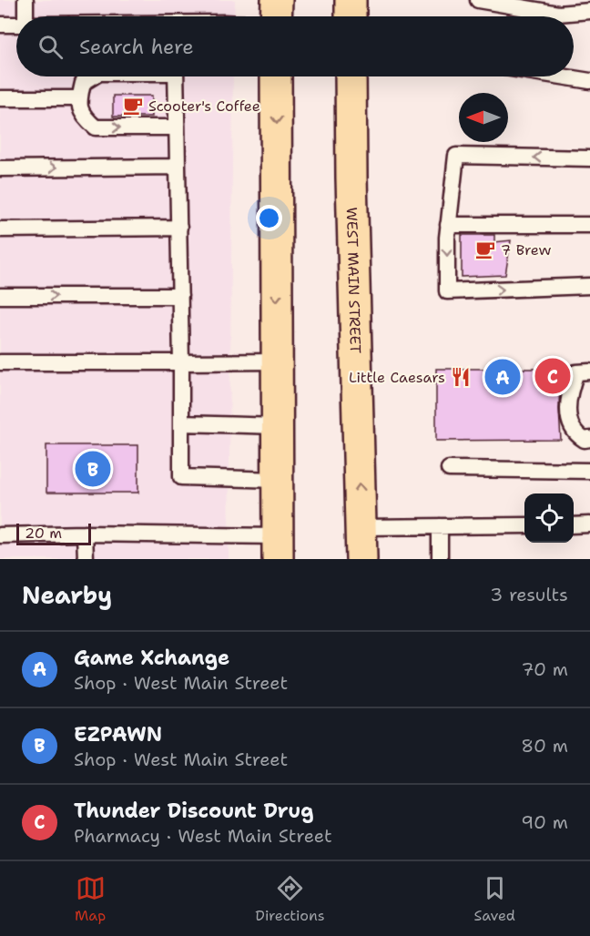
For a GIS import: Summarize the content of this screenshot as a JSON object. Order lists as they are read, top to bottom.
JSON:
{
  "streets": {
    "main road": ["WEST MAIN STREET"]
  },
  "places": {
    "cafe": ["Scooter's Coffee", "7 Brew"],
    "restaurant": ["Little Caesars"]
  },
  "scale_bar": "20 m",
  "north": "left",
  "page": {
    "search": "Search here",
    "pins": ["C", "A", "B"],
    "scale": "20 m",
    "heading": ["Nearby", "3 results"],
    "list": [
      {
        "mark": "A",
        "name": "Game Xchange",
        "note": "Shop · West Main Street",
        "value": "70 m"
      },
      {
        "mark": "B",
        "name": "EZPAWN",
        "note": "Shop · West Main Street",
        "value": "80 m"
      },
      {
        "mark": "C",
        "name": "Thunder Discount Drug",
        "note": "Pharmacy · West Main Street",
        "value": "90 m"
      }
    ],
    "nav": ["Map", "Directions", "Saved"]
  }
}
